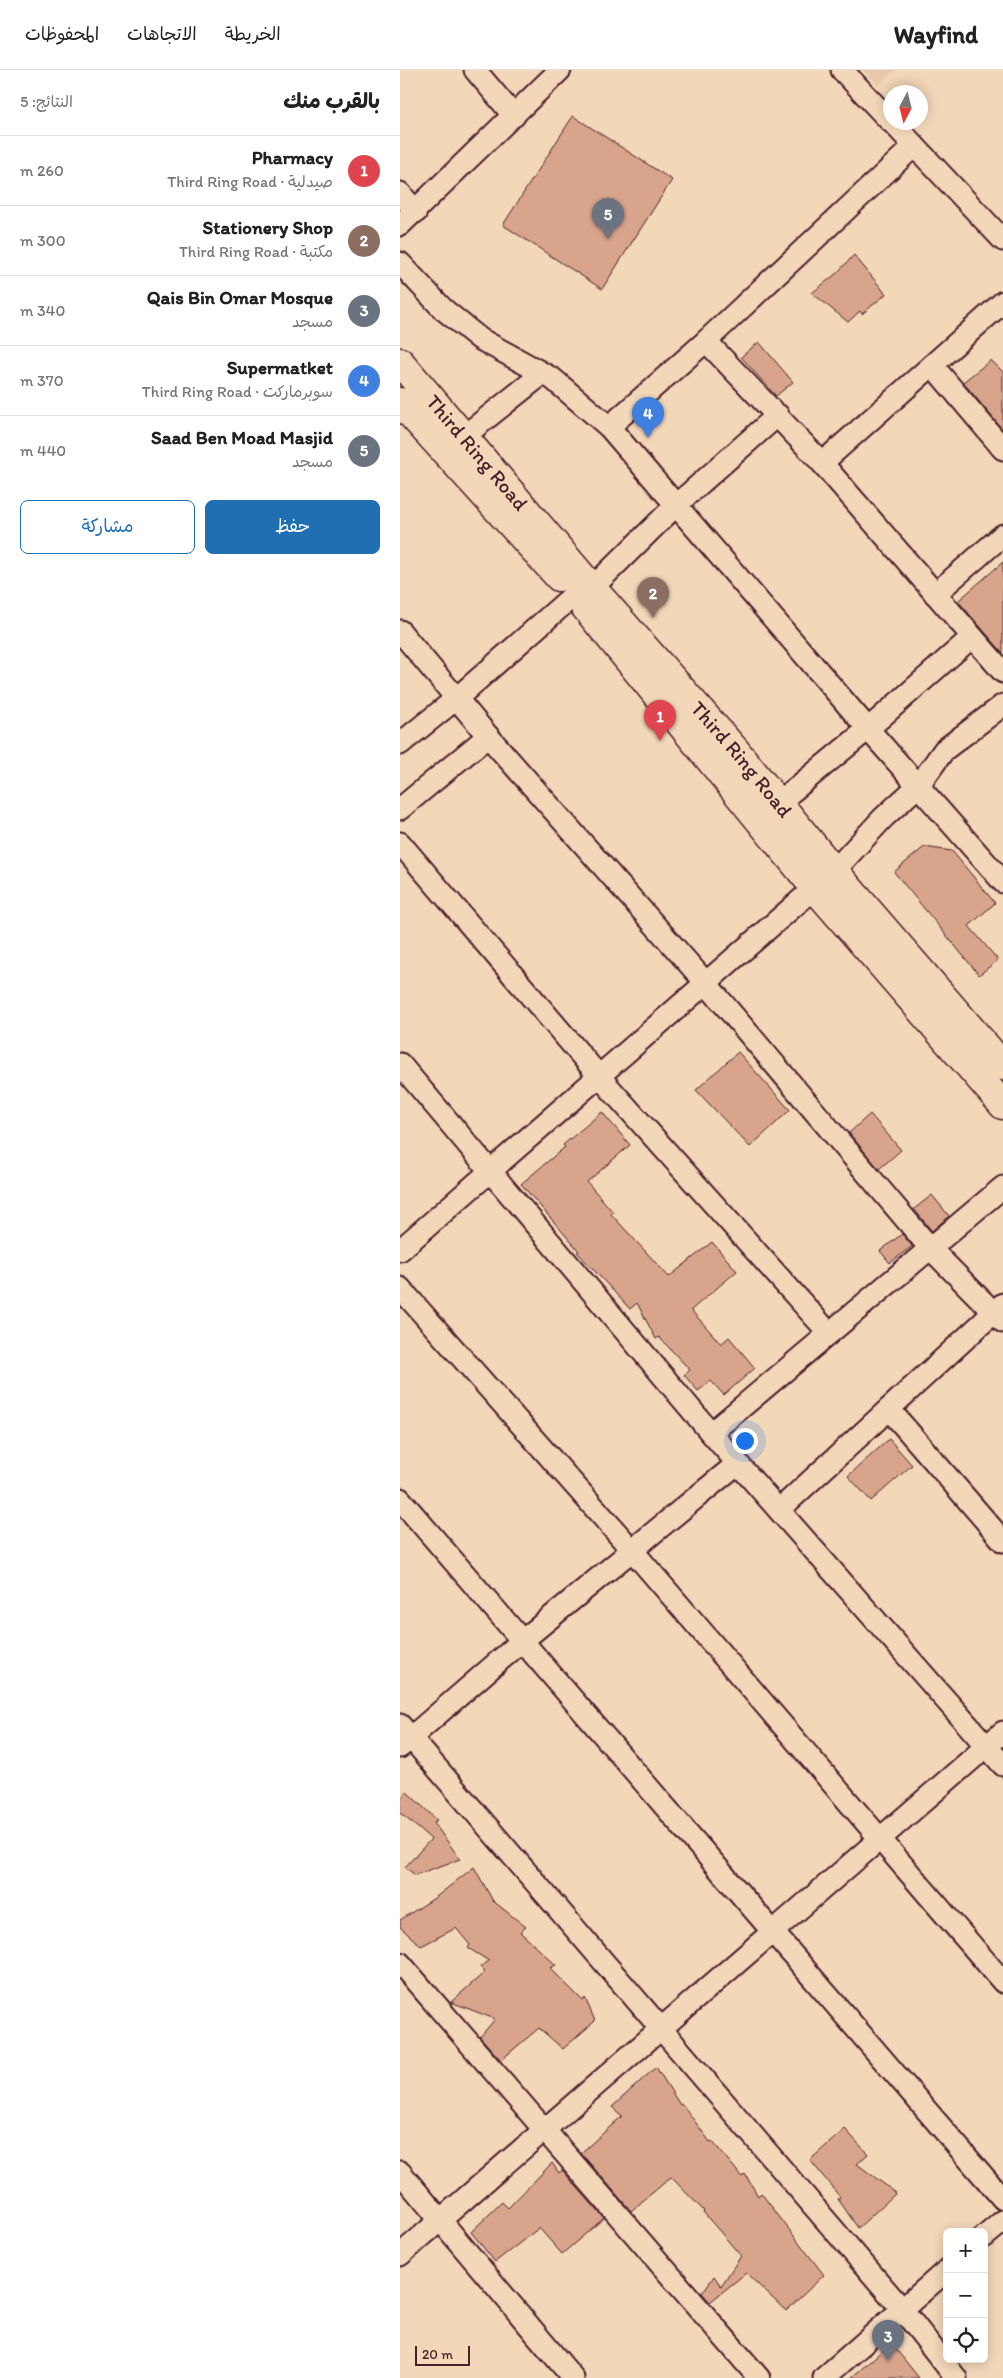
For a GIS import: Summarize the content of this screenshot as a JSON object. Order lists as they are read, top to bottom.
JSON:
{
  "streets": {
    "highway": ["Third Ring Road"]
  },
  "scale_bar": "20 m",
  "north": "bottom",
  "page": {
    "header": "Wayfind",
    "nav": ["الخريطة", "الاتجاهات", "المحفوظات"],
    "heading": ["بالقرب منك", "النتائج: 5"],
    "list": [
      {
        "mark": "1",
        "name": "Pharmacy",
        "note": "صيدلية · Third Ring Road",
        "value": "260 m"
      },
      {
        "mark": "2",
        "name": "Stationery Shop",
        "note": "مكتبة · Third Ring Road",
        "value": "300 m"
      },
      {
        "mark": "3",
        "name": "Qais Bin Omar Mosque",
        "note": "مسجد",
        "value": "340 m"
      },
      {
        "mark": "4",
        "name": "Supermatket",
        "note": "سوبرماركت · Third Ring Road",
        "value": "370 m"
      },
      {
        "mark": "5",
        "name": "Saad Ben Moad Masjid",
        "note": "مسجد",
        "value": "440 m"
      }
    ],
    "pins": [
      "5",
      "4",
      "2",
      "1",
      "3"
    ],
    "buttons": ["حفظ", "مشاركة"],
    "map_buttons": ["+", "−"],
    "scale": "20 m"
  }
}
